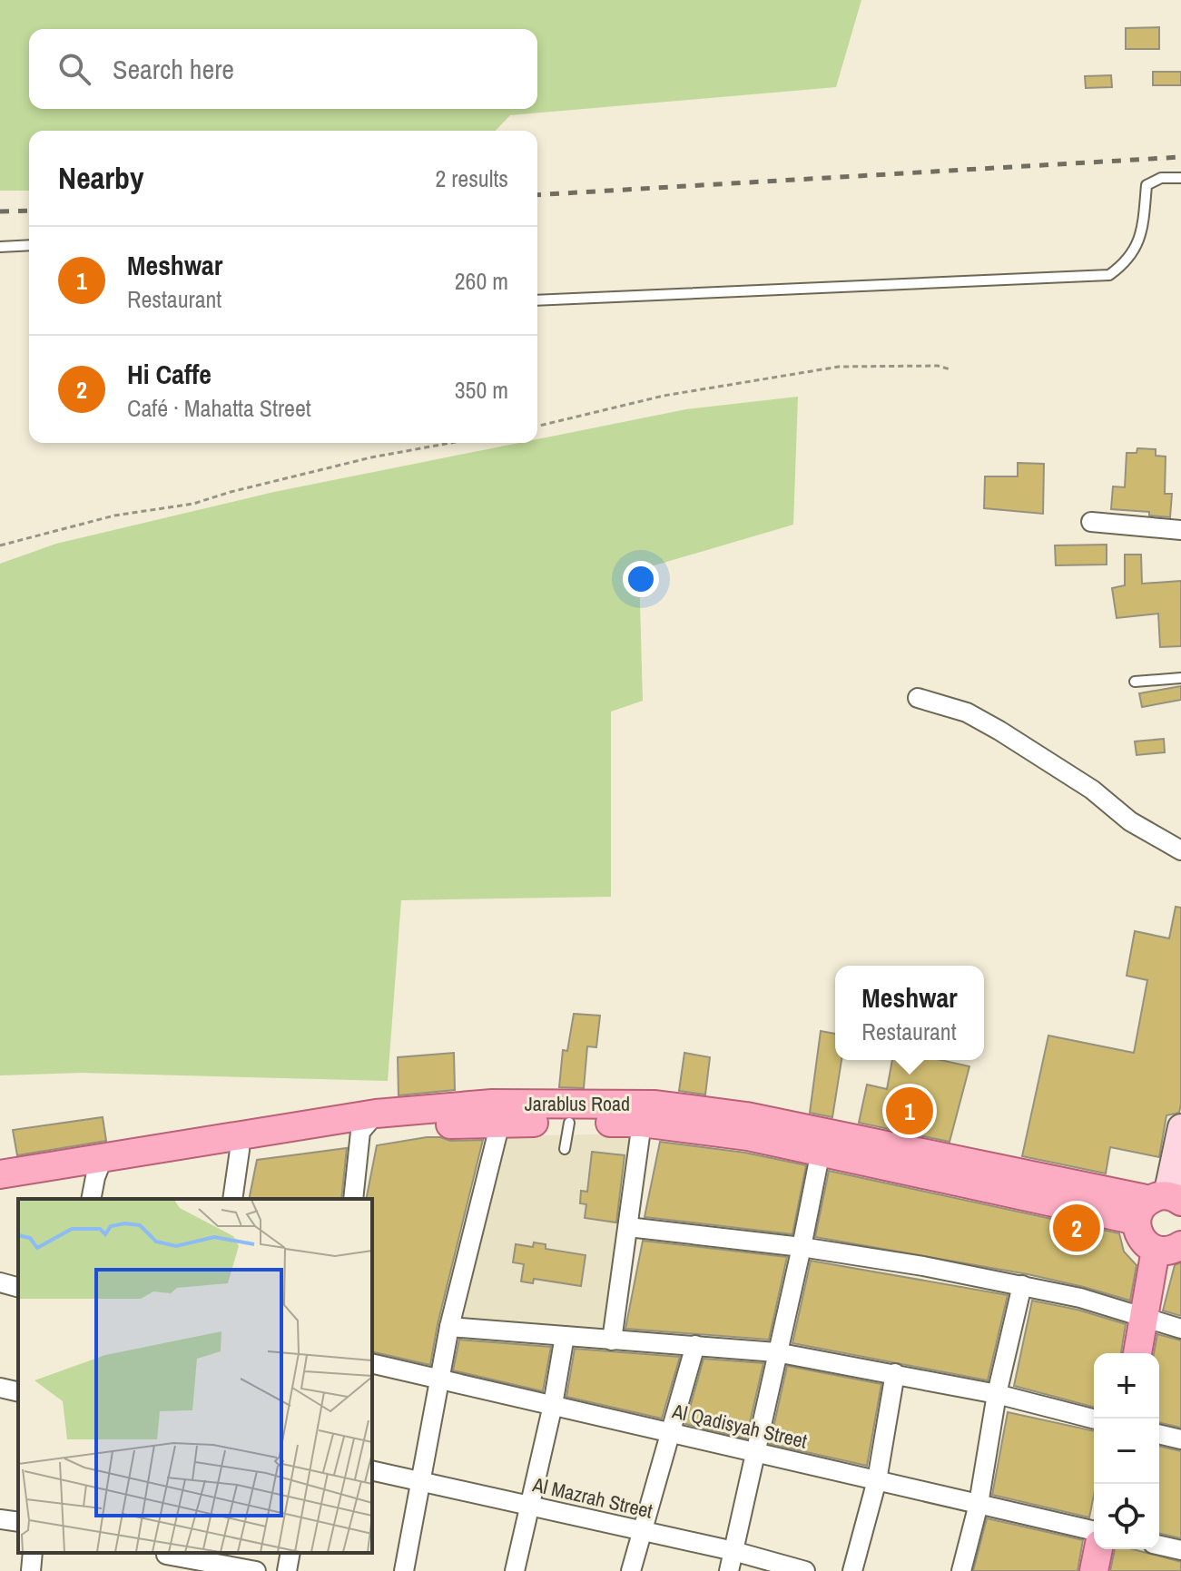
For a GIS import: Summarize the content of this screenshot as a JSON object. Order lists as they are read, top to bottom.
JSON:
{
  "streets": {
    "main road": ["Jarablus Road"],
    "street": ["Al Qadisyah Street", "Al Mazrah Street"]
  },
  "page": {
    "search": "Search here",
    "heading": ["Nearby", "2 results"],
    "list": [
      {
        "mark": "1",
        "name": "Meshwar",
        "note": "Restaurant",
        "value": "260 m"
      },
      {
        "mark": "2",
        "name": "Hi Caffe",
        "note": "Café · Mahatta Street",
        "value": "350 m"
      }
    ],
    "popup": ["Meshwar", "Restaurant"],
    "pins": ["1", "2"],
    "map_buttons": ["+", "−"]
  }
}
